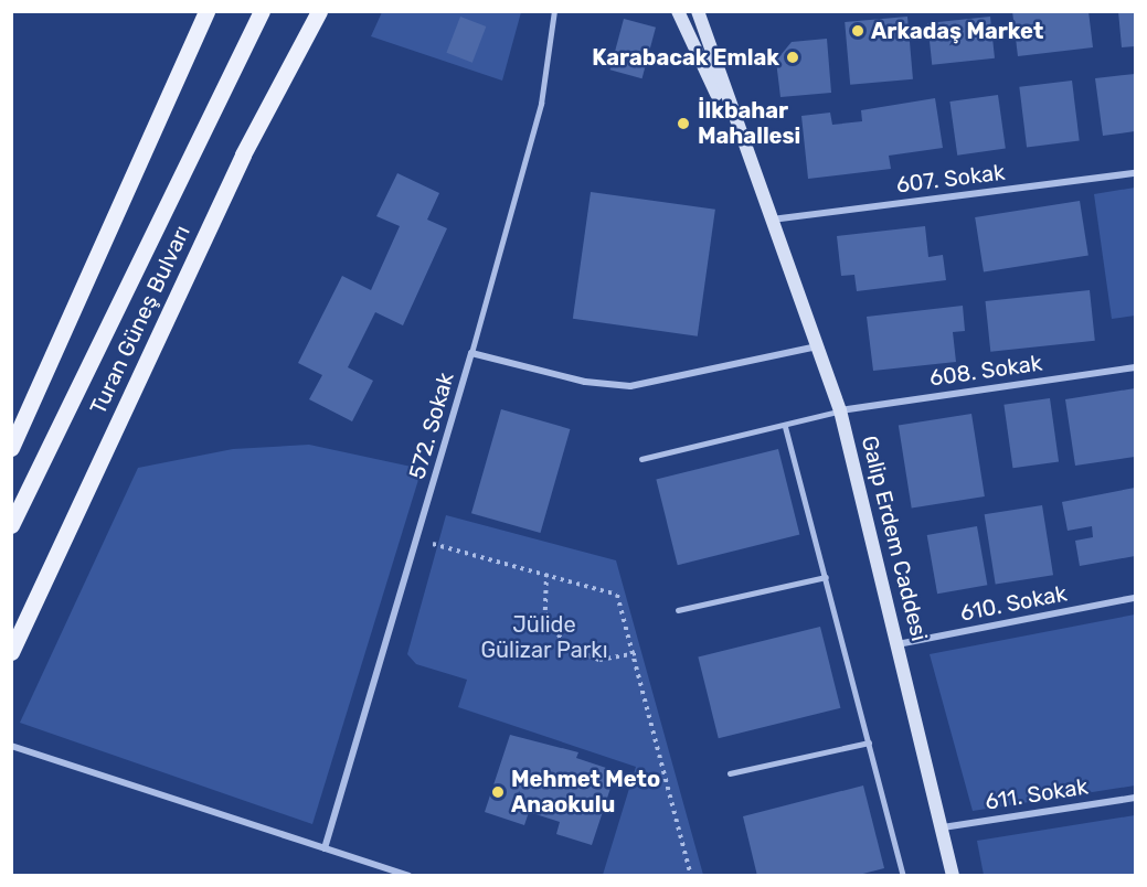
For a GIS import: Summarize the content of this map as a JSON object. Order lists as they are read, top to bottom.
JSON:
{
  "streets": {
    "main road": ["Turan Güneş Bulvarı", "Galip Erdem Caddesi"],
    "street": [
      "607. Sokak",
      "608. Sokak",
      "572. Sokak",
      "610. Sokak",
      "611. Sokak"
    ]
  },
  "crossings": [
    ["607. Sokak", "Galip Erdem Caddesi"],
    ["608. Sokak", "Galip Erdem Caddesi"],
    ["572. Sokak", "Galip Erdem Caddesi"],
    ["Galip Erdem Caddesi", "610. Sokak"],
    ["Galip Erdem Caddesi", "611. Sokak"]
  ],
  "parks": ["Jülide Gülizar Parkı"],
  "places": [
    "Arkadaş Market",
    "Karabacak Emlak",
    "İlkbahar Mahallesi",
    "Mehmet Meto Anaokulu"
  ]
}
